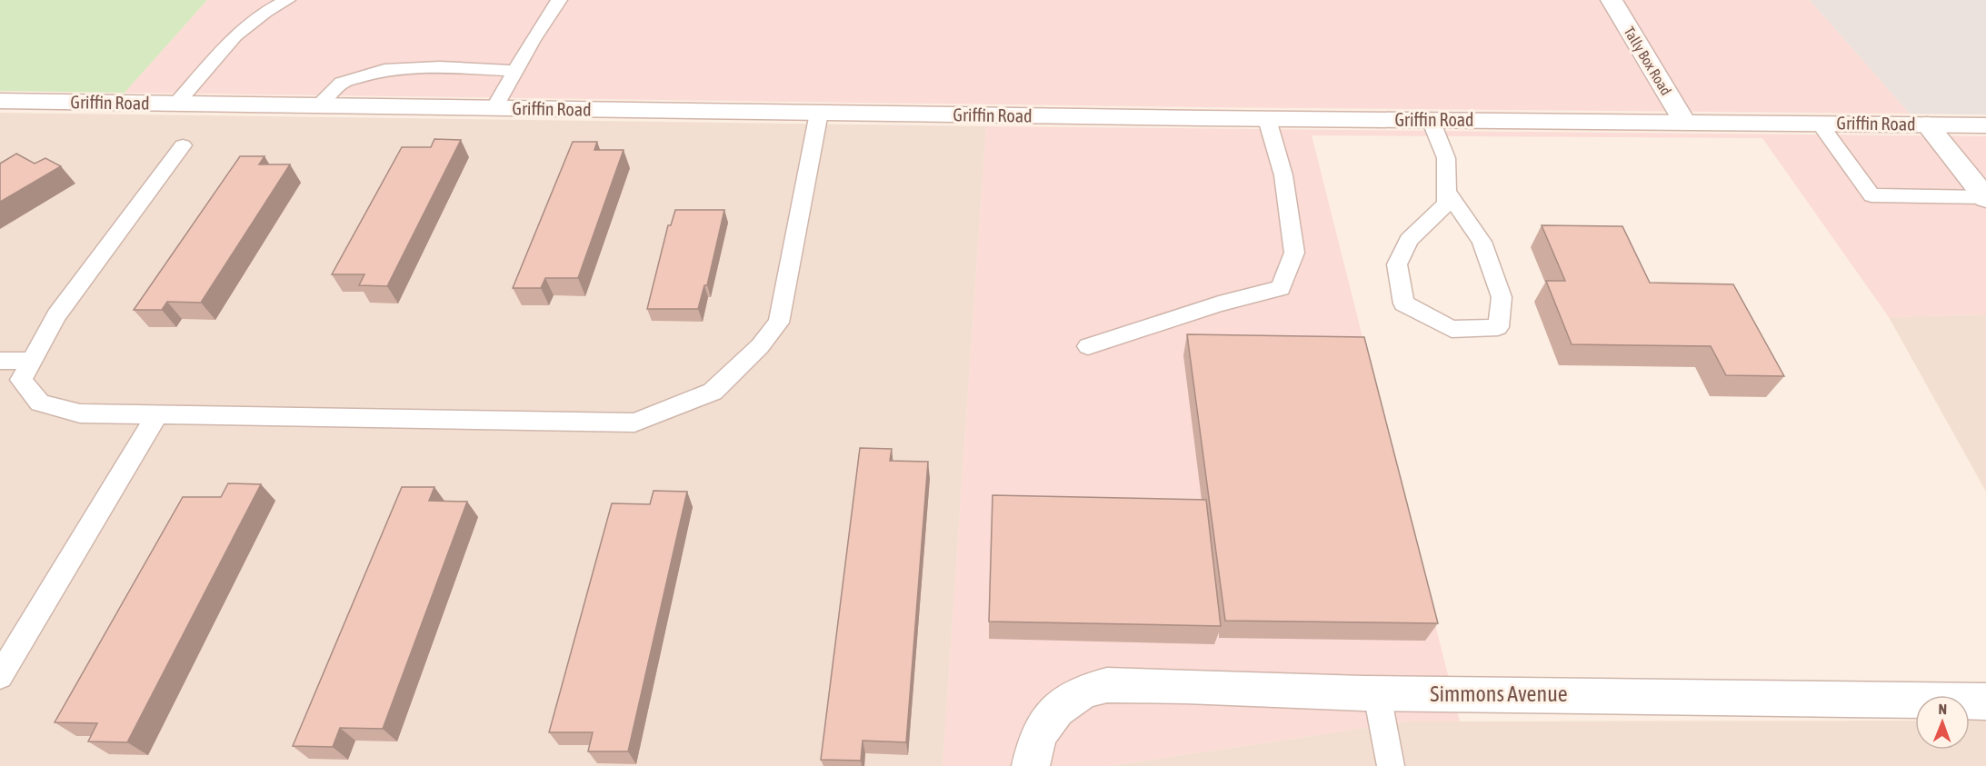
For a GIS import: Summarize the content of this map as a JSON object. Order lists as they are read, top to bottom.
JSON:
{
  "streets": {
    "street": ["Tally Box Road", "Griffin Road", "Simmons Avenue"]
  },
  "crossings": [
    ["Tally Box Road", "Griffin Road"]
  ],
  "north": "top"
}
